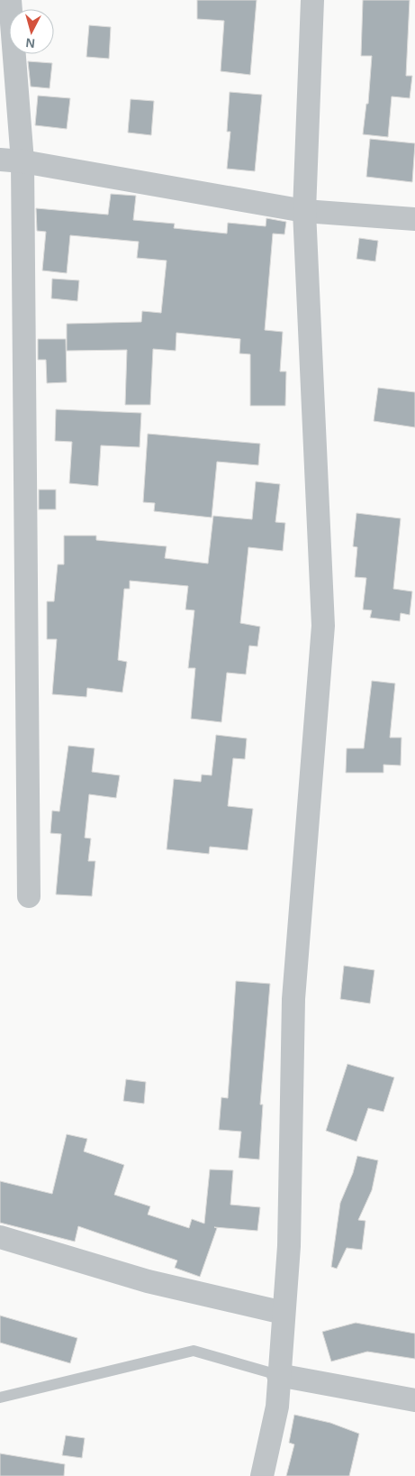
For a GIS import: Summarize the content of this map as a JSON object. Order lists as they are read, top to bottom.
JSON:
{
  "north": "bottom"
}
